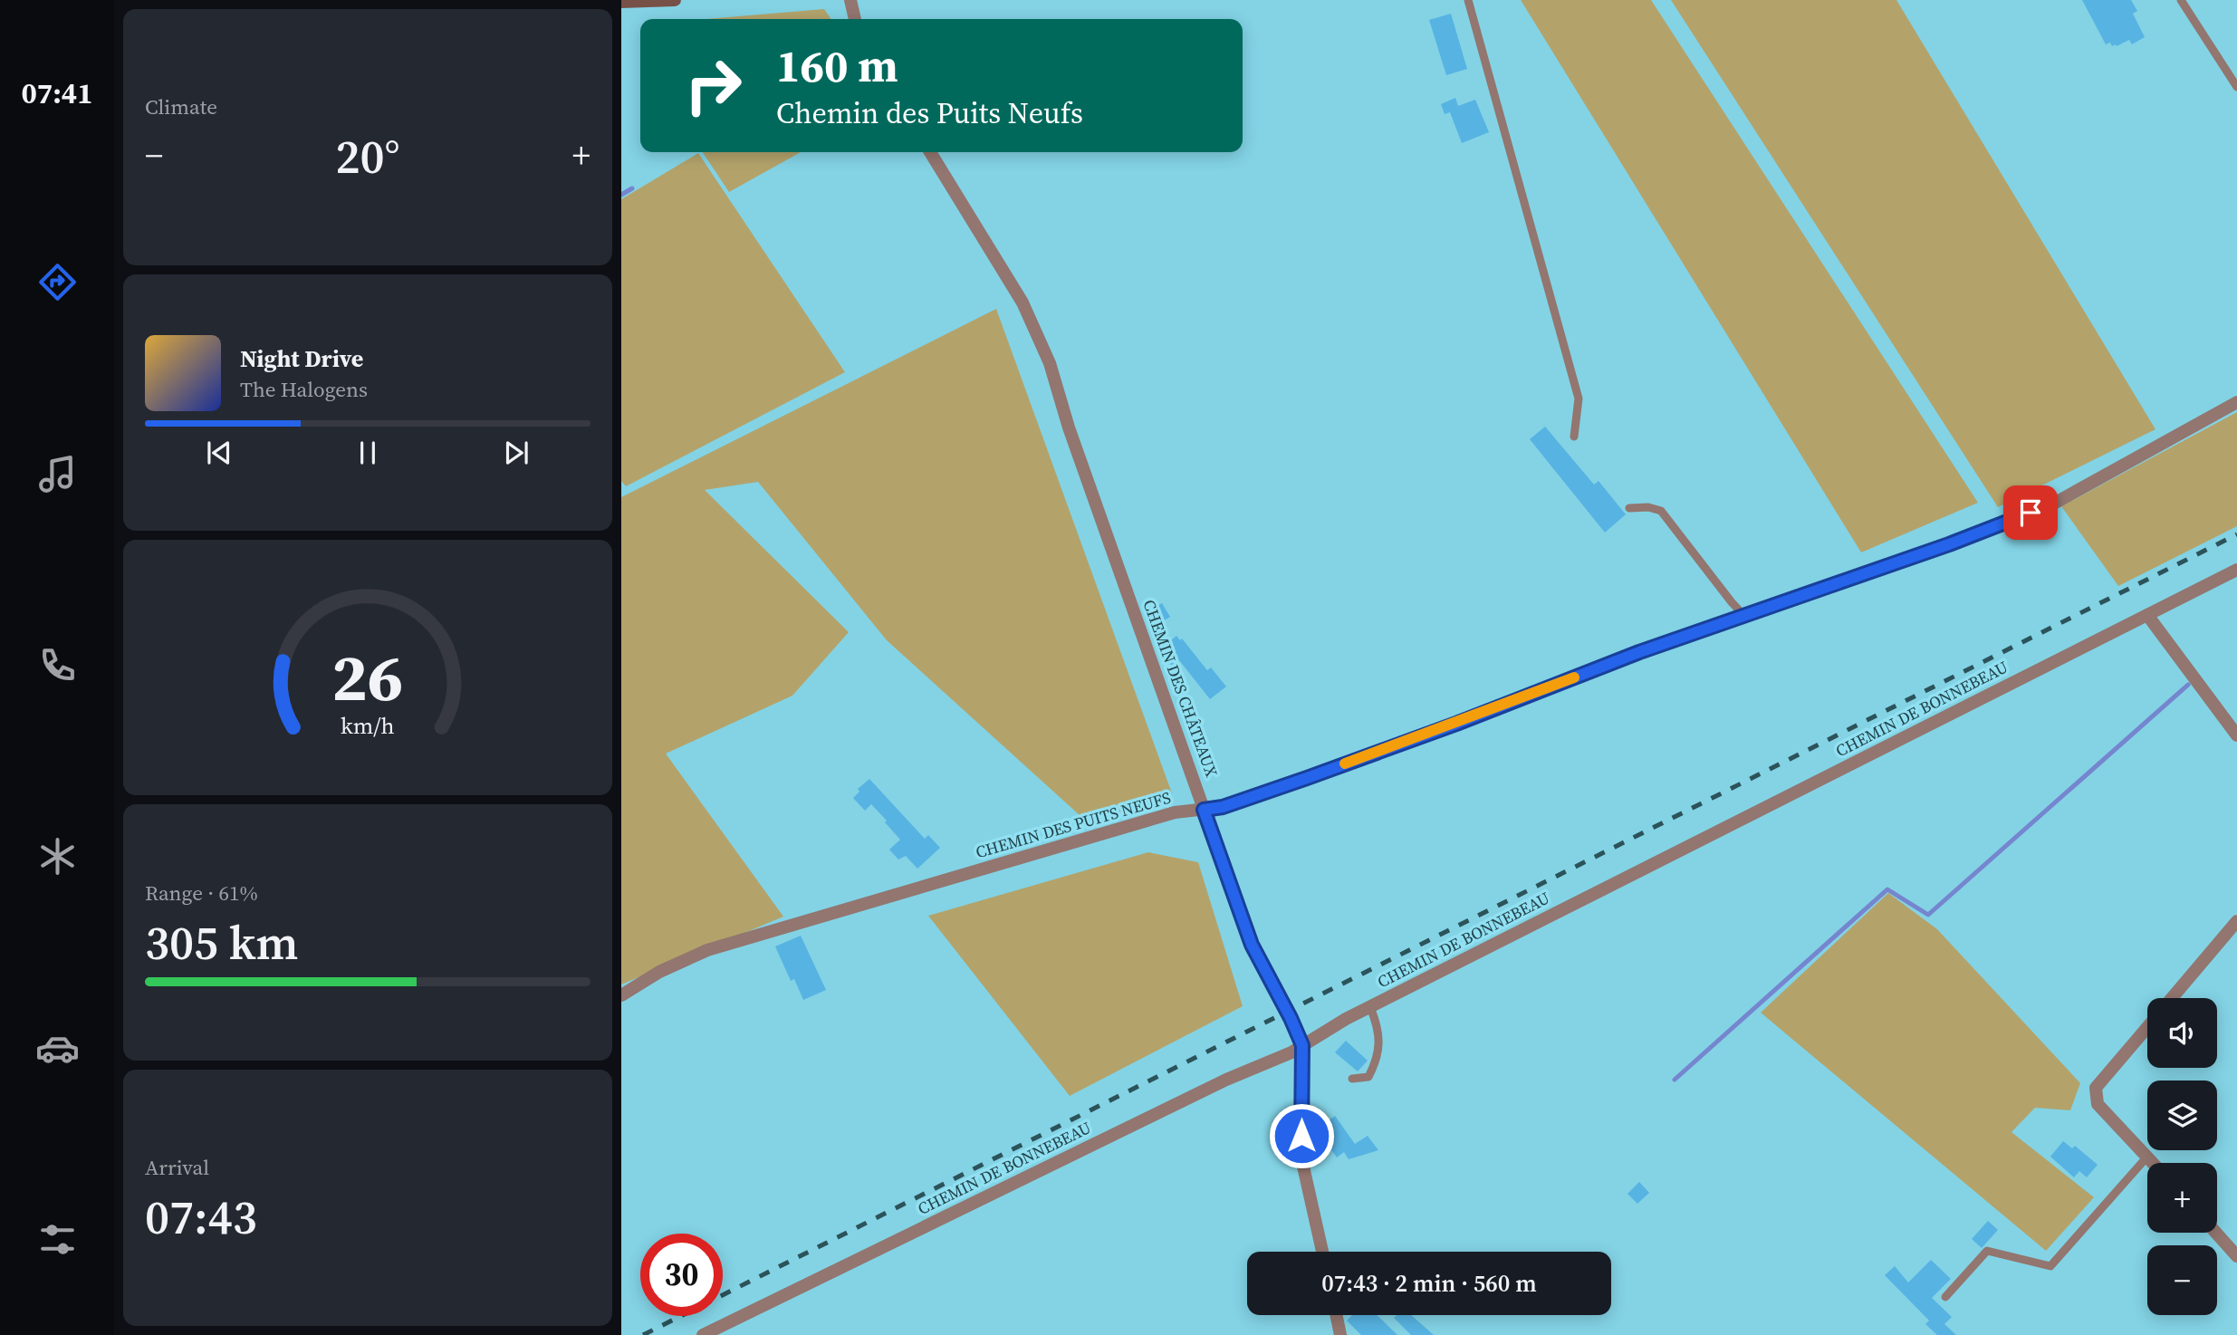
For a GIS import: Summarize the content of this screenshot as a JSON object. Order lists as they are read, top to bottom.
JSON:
{
  "streets": {
    "street": ["CHEMIN DES CHÂTEAUX", "CHEMIN DE BONNEBEAU", "CHEMIN DES PUITS NEUFS"]
  },
  "crossings": [
    ["CHEMIN DES CHÂTEAUX", "CHEMIN DE BONNEBEAU"],
    ["CHEMIN DES CHÂTEAUX", "CHEMIN DES PUITS NEUFS"]
  ],
  "page": {
    "tabs": "07:41",
    "tile": [
      "Climate",
      ["Range · 61%", "305 km"],
      ["Arrival", "07:43"]
    ],
    "turn": ["160 m", "Chemin des Puits Neufs"],
    "heat": ["−", "20°", "+"],
    "song": ["Night Drive", "The Halogens"],
    "map_buttons": ["+", "−"],
    "limit": "30",
    "trip": "07:43 · 2 min · 560 m",
    "gauge": ["26", "km/h"]
  }
}
